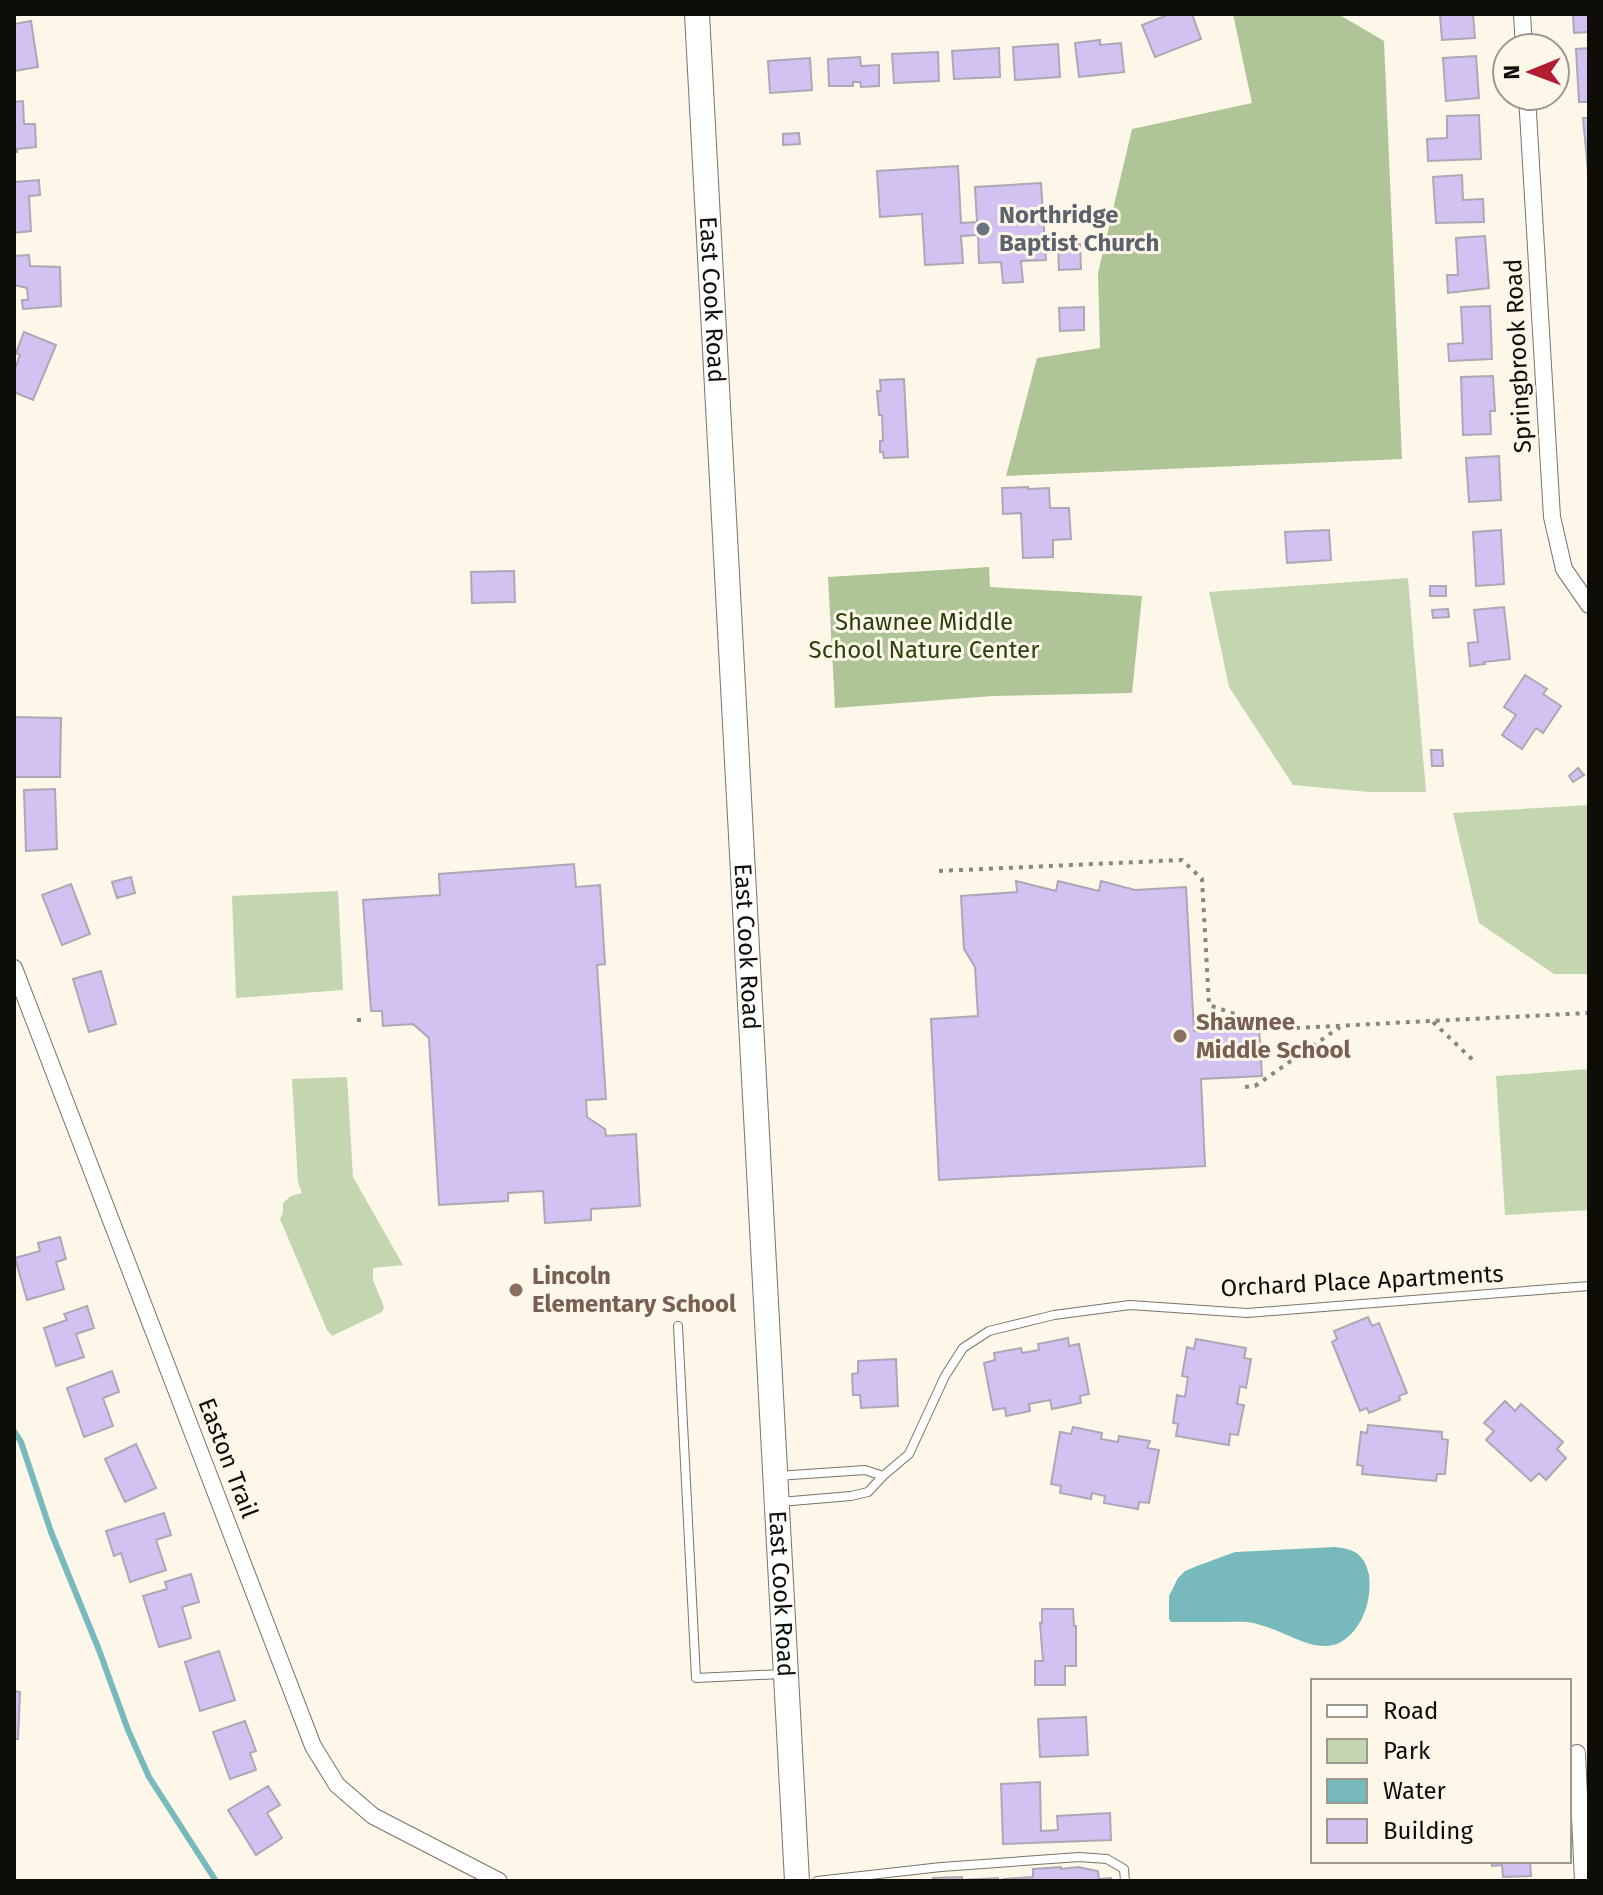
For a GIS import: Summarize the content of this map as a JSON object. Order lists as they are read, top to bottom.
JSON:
{
  "streets": {
    "main road": ["East Cook Road"],
    "street": ["Springbrook Road", "Easton Trail"],
    "lane": ["Orchard Place Apartments"]
  },
  "crossings": [
    ["East Cook Road", "Orchard Place Apartments"]
  ],
  "parks": ["Shawnee Middle School Nature Center"],
  "places": ["Northridge Baptist Church", "Shawnee Middle School", "Lincoln Elementary School"],
  "legend": [
    "Road",
    "Park",
    "Water",
    "Building"
  ],
  "north": "left"
}
